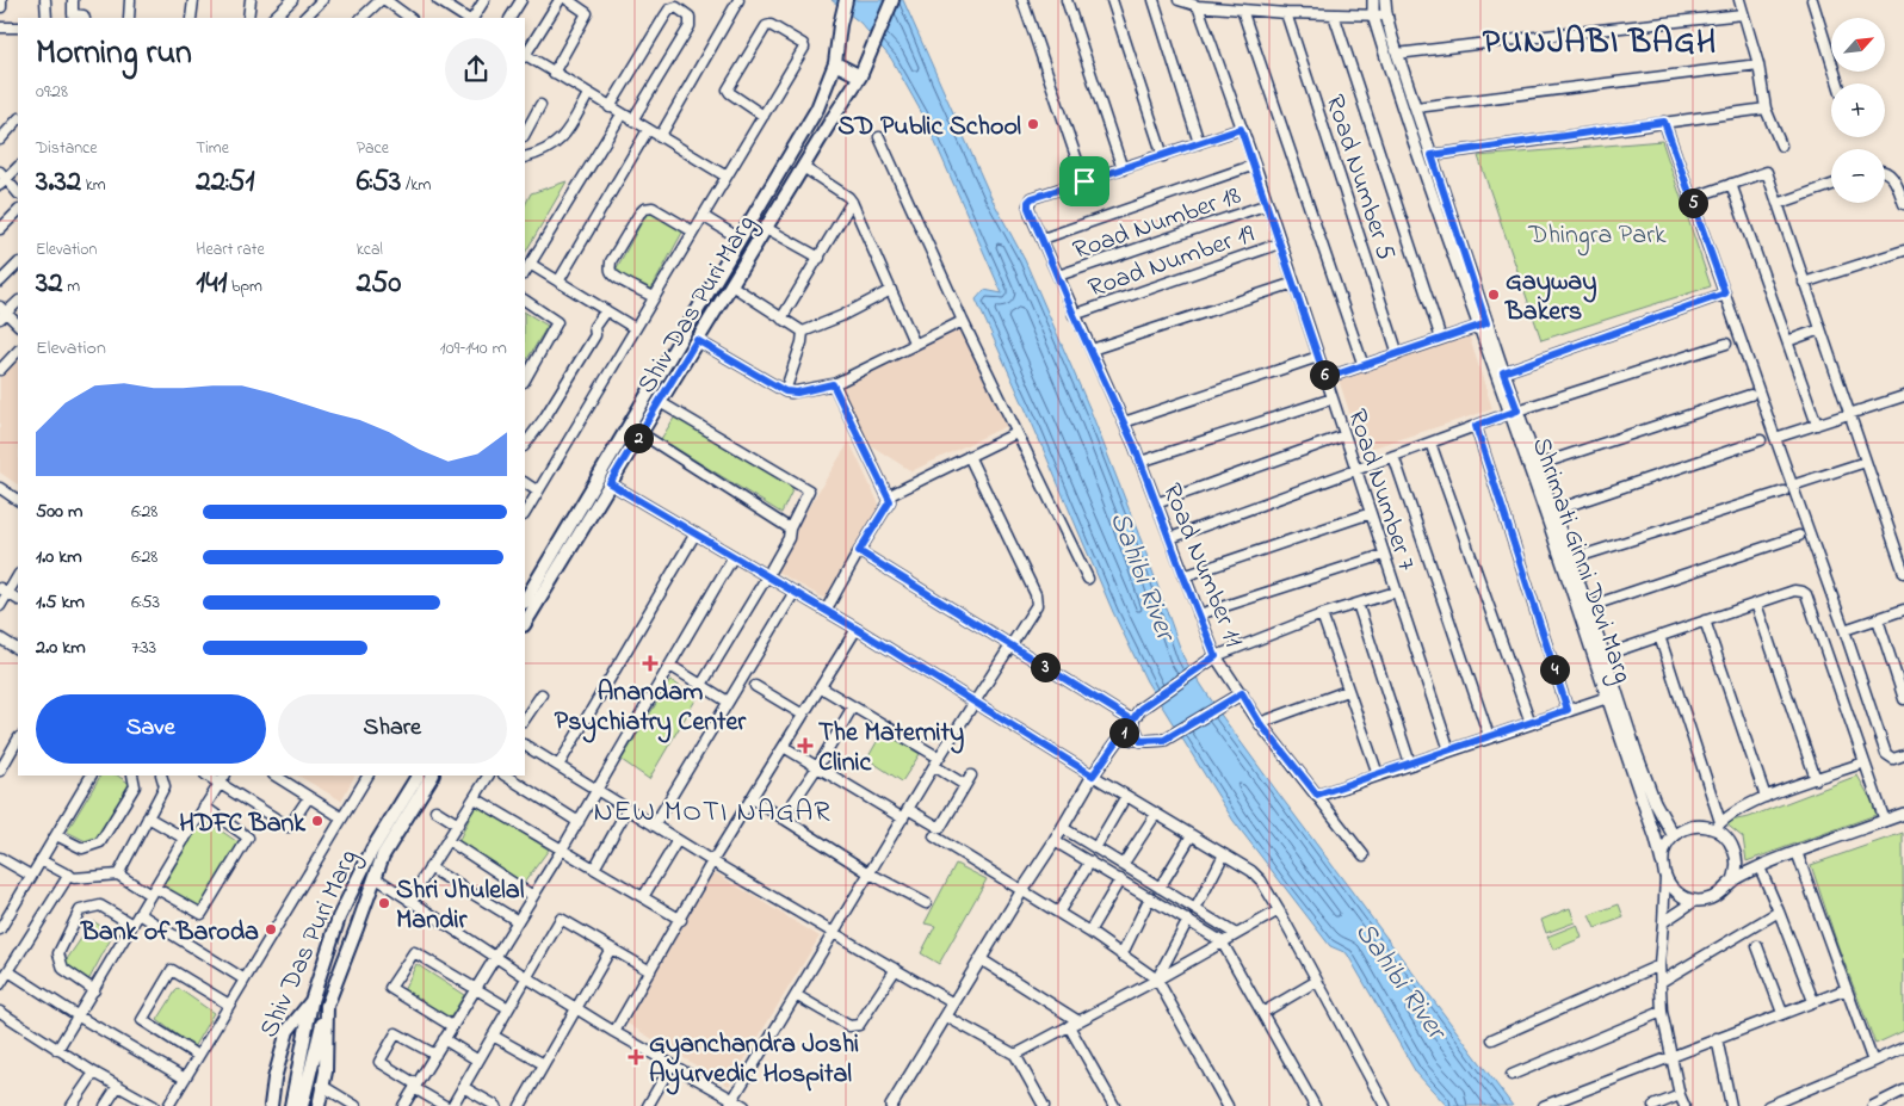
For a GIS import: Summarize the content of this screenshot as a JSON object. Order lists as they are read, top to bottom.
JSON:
{
  "streets": {
    "main road": ["Shiv Das Puri Marg"],
    "street": [
      "Road Number 5",
      "Road Number 18",
      "Road Number 19",
      "Road Number 7",
      "Shrimati Ginni Devi Marg",
      "Road Number 11"
    ]
  },
  "crossings": [
    ["Road Number 18", "Road Number 7"],
    ["Road Number 18", "Road Number 11"],
    ["Road Number 19", "Road Number 7"],
    ["Road Number 19", "Road Number 11"]
  ],
  "districts": ["PUNJABI BAGH", "NEW MOTI NAGAR"],
  "water": ["Sahibi River"],
  "parks": ["Dhingra Park"],
  "places": {
    "other": [
      "SD Public School",
      "Gayway Bakers",
      "HDFC Bank",
      "Shri Jhulelal Mandir",
      "Bank of Baroda"
    ],
    "health": ["Anandam Psychiatry Center", "The Maternity Clinic", "Gyanchandra Joshi Ayurvedic Hospital"]
  },
  "north": "top right",
  "page": {
    "map_buttons": ["+", "−"],
    "heading": ["Morning run", "09:28"],
    "stats": [
      ["Distance", "3.32 km"],
      ["Time", "22:51"],
      ["Pace", "6:53 /km"],
      ["Elevation", "32 m"],
      ["Heart rate", "141 bpm"],
      ["kcal", "250"]
    ],
    "pins": [
      "5",
      "6",
      "2",
      "3",
      "4",
      "1"
    ],
    "chart": ["Elevation", "109–140 m"],
    "list": [
      {
        "name": "500 m",
        "note": "6:28"
      },
      {
        "name": "1.0 km",
        "note": "6:28"
      },
      {
        "name": "1.5 km",
        "note": "6:53"
      },
      {
        "name": "2.0 km",
        "note": "7:33"
      }
    ],
    "buttons": ["Save", "Share"]
  }
}
